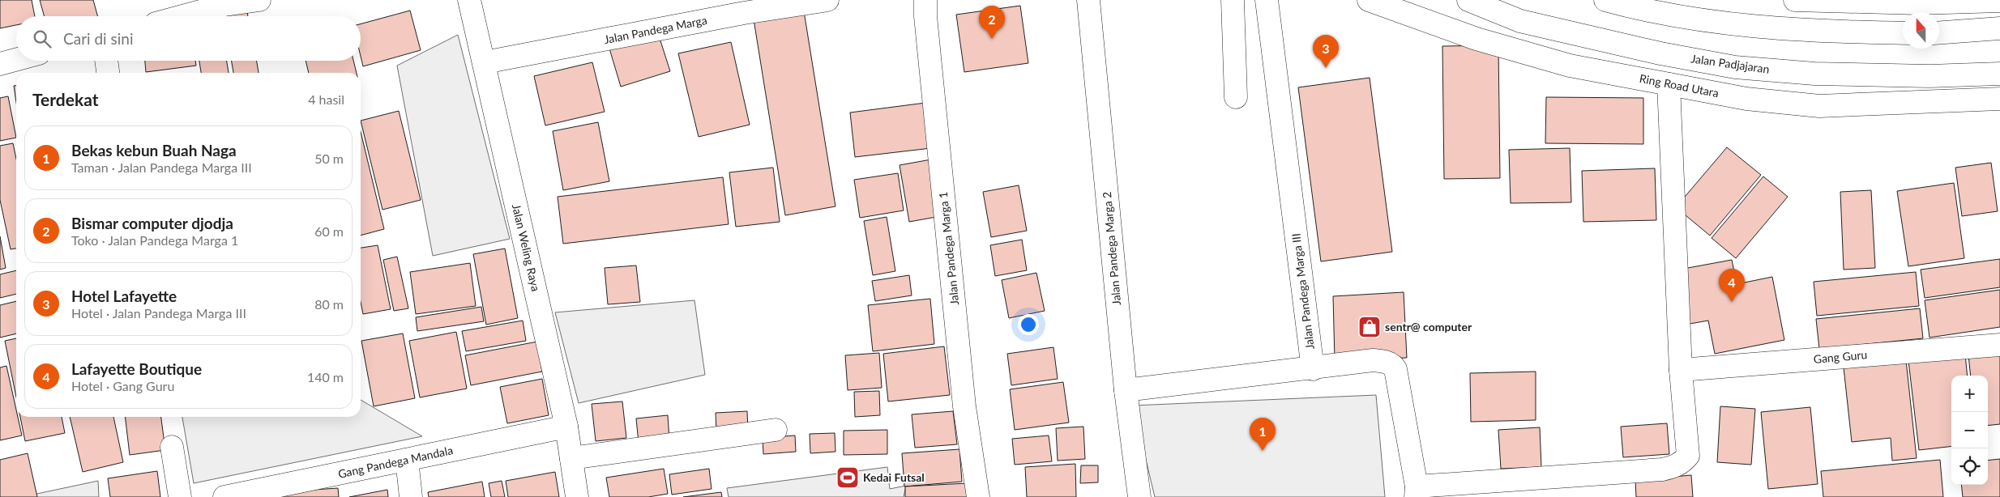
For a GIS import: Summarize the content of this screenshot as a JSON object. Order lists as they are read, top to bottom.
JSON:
{
  "streets": {
    "main road": [
      "Jalan Pandega Marga",
      "Jalan Padjajaran",
      "Ring Road Utara",
      "Jalan Weling Raya",
      "Jalan Pandega Marga 1",
      "Jalan Pandega Marga 2",
      "Jalan Pandega Marga III",
      "Gang Guru",
      "Gang Pandega Mandala"
    ]
  },
  "crossings": [
    ["Jalan Pandega Marga", "Jalan Weling Raya"],
    ["Jalan Weling Raya", "Gang Pandega Mandala"]
  ],
  "places": {
    "shop": ["sentr@ computer"],
    "sports": ["Kedai Futsal"]
  },
  "north": "top",
  "page": {
    "pins": [
      "2",
      "3",
      "4",
      "1"
    ],
    "search": "Cari di sini",
    "heading": ["Terdekat", "4 hasil"],
    "list": [
      {
        "mark": "1",
        "name": "Bekas kebun Buah Naga",
        "note": "Taman · Jalan Pandega Marga III",
        "value": "50 m"
      },
      {
        "mark": "2",
        "name": "Bismar computer djodja",
        "note": "Toko · Jalan Pandega Marga 1",
        "value": "60 m"
      },
      {
        "mark": "3",
        "name": "Hotel Lafayette",
        "note": "Hotel · Jalan Pandega Marga III",
        "value": "80 m"
      },
      {
        "mark": "4",
        "name": "Lafayette Boutique",
        "note": "Hotel · Gang Guru",
        "value": "140 m"
      }
    ],
    "map_buttons": ["+", "−"]
  }
}
